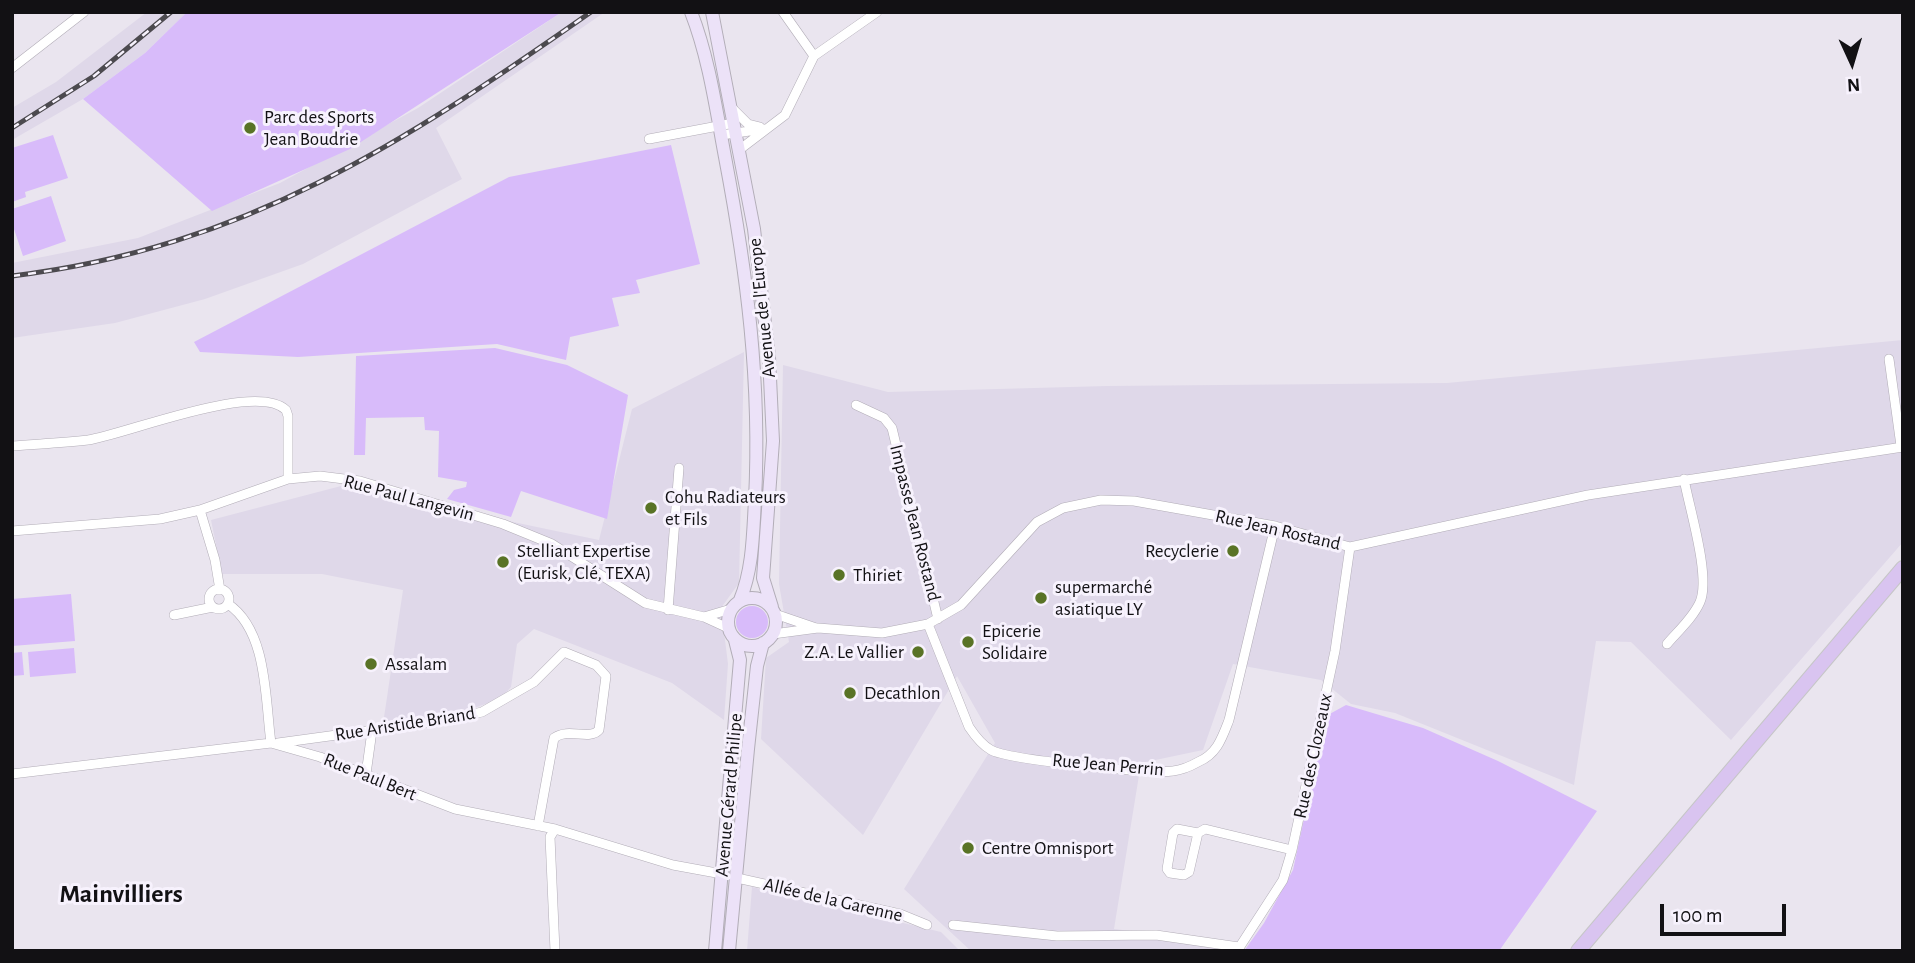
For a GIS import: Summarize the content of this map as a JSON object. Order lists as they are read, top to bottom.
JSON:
{
  "streets": {
    "main road": ["Avenue de l'Europe", "Avenue Gérard Philipe"],
    "street": [
      "Rue Paul Langevin",
      "Impasse Jean Rostand",
      "Rue Jean Rostand",
      "Rue Aristide Briand",
      "Rue des Clozeaux",
      "Rue Jean Perrin",
      "Rue Paul Bert",
      "Allée de la Garenne"
    ]
  },
  "crossings": [
    ["Avenue de l'Europe", "Rue Paul Langevin"],
    ["Avenue de l'Europe", "Rue Jean Rostand"],
    ["Avenue de l'Europe", "Avenue Gérard Philipe"],
    ["Rue Paul Langevin", "Rue Jean Rostand"],
    ["Rue Paul Langevin", "Avenue Gérard Philipe"],
    ["Impasse Jean Rostand", "Rue Jean Rostand"],
    ["Rue Jean Rostand", "Rue des Clozeaux"],
    ["Rue Jean Rostand", "Rue Jean Perrin"],
    ["Rue Jean Rostand", "Avenue Gérard Philipe"],
    ["Rue Aristide Briand", "Rue Paul Bert"],
    ["Rue Paul Bert", "Avenue Gérard Philipe"],
    ["Avenue Gérard Philipe", "Allée de la Garenne"]
  ],
  "districts": ["Mainvilliers"],
  "places": [
    "Parc des Sports Jean Boudrie",
    "Cohu Radiateurs et Fils",
    "Recyclerie",
    "Stelliant Expertise (Eurisk, Clé, TEXA)",
    "Thiriet",
    "supermarché asiatique LY",
    "Epicerie Solidaire",
    "Z.A. Le Vallier",
    "Assalam",
    "Decathlon",
    "Centre Omnisport"
  ],
  "scale_bar": "100 m",
  "north": "bottom"
}
